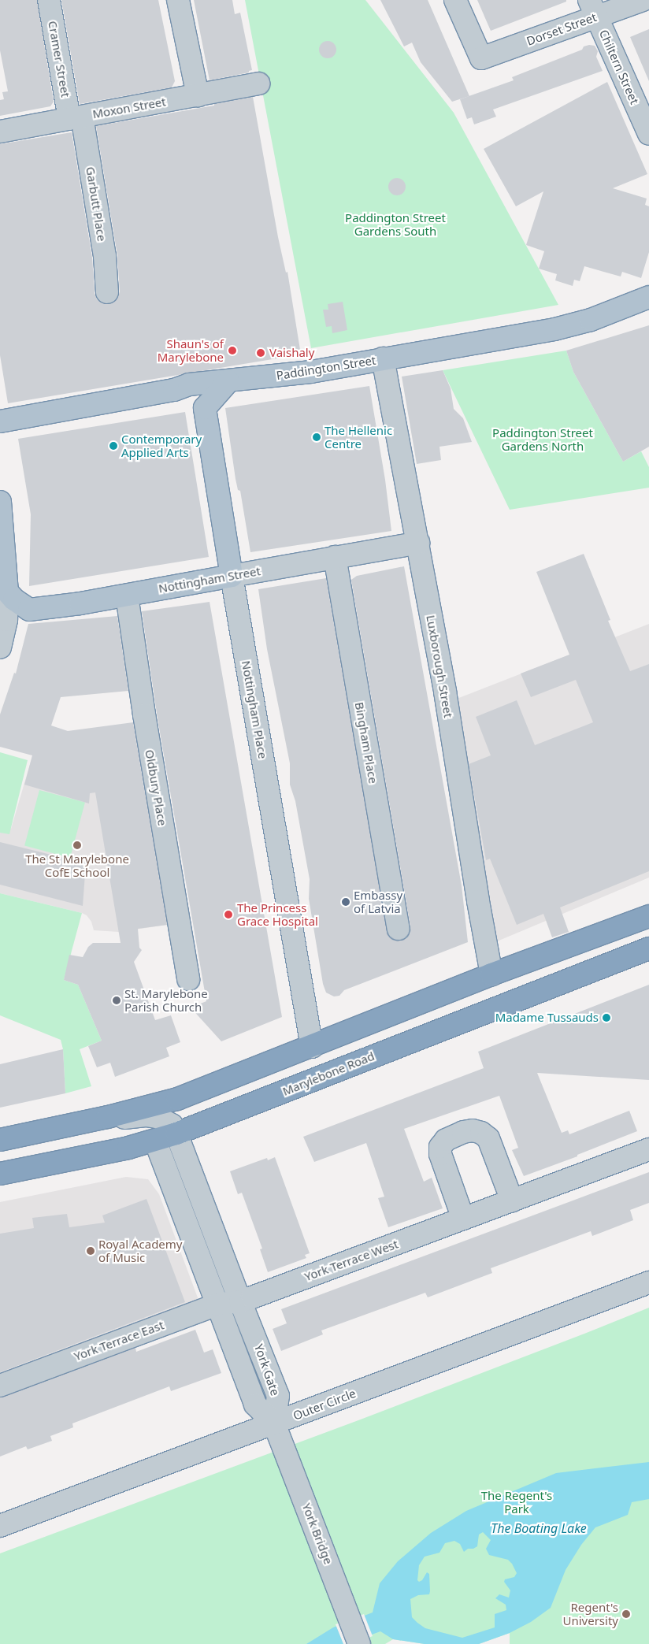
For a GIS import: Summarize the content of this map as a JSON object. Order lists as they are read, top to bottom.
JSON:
{
  "streets": {
    "highway": ["Marylebone Road"],
    "main road": ["Paddington Street", "Nottingham Street", "Nottingham Place"],
    "street": [
      "Dorset Street",
      "Cramer Street",
      "Chiltern Street",
      "Moxon Street",
      "Garbutt Place",
      "Luxborough Street",
      "Bingham Place",
      "Oldbury Place",
      "York Terrace West",
      "York Terrace East",
      "York Gate",
      "Outer Circle",
      "York Bridge"
    ]
  },
  "crossings": [
    ["Dorset Street", "Chiltern Street"],
    ["Cramer Street", "Moxon Street"],
    ["Cramer Street", "Garbutt Place"],
    ["Moxon Street", "Garbutt Place"],
    ["Paddington Street", "Luxborough Street"],
    ["Nottingham Street", "Luxborough Street"],
    ["Nottingham Street", "Nottingham Place"],
    ["Nottingham Street", "Bingham Place"],
    ["Nottingham Street", "Oldbury Place"],
    ["Marylebone Road", "York Gate"],
    ["York Terrace West", "York Terrace East"],
    ["York Terrace West", "York Gate"],
    ["York Terrace East", "York Gate"],
    ["York Gate", "Outer Circle"],
    ["York Gate", "York Bridge"],
    ["Outer Circle", "York Bridge"]
  ],
  "water": ["The Boating Lake"],
  "parks": ["Paddington Street Gardens South", "Paddington Street Gardens North", "The Regent's Park"],
  "places": [
    "Shaun's of Marylebone",
    "Vaishaly",
    "The Hellenic Centre",
    "Contemporary Applied Arts",
    "The St Marylebone CofE School",
    "Embassy of Latvia",
    "The Princess Grace Hospital",
    "St. Marylebone Parish Church",
    "Madame Tussauds",
    "Royal Academy of Music",
    "Regent's University"
  ]
}
